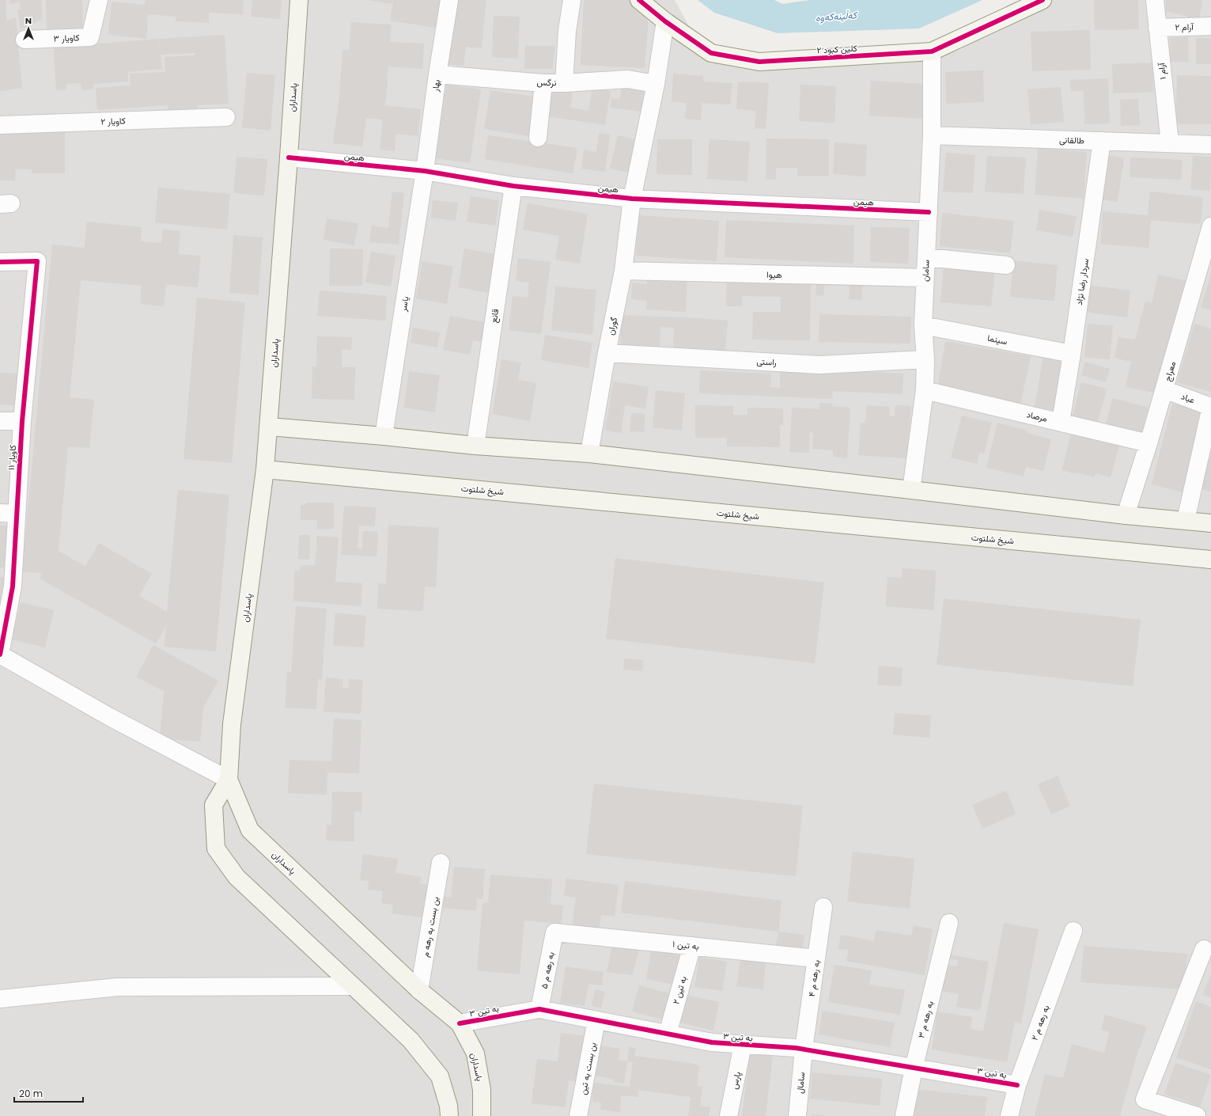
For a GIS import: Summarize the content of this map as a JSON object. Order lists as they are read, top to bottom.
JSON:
{
  "streets": {
    "main road": ["کلین کبود ۲", "پاسداران", "شیخ شلتوت"],
    "street": [
      "آرام ۲",
      "کاویار ۳",
      "آرام ۱",
      "نرگس",
      "بهار",
      "کاویار ۲",
      "طالقانی",
      "هیمن",
      "سامان",
      "هیوا",
      "سردار رضا نژاد",
      "یاسر",
      "قانع",
      "گوران",
      "سینما",
      "راستی",
      "معراج",
      "عباد",
      "مرصاد",
      "کاویار ۱۱",
      "بن بست به رهه م",
      "به تین ۱",
      "به رهه م ۵",
      "به رهه م ۴",
      "به تین ۲",
      "به تین ۳",
      "به رهه م ۳",
      "به رهه م ۲",
      "بن بست به تین",
      "پارس",
      "سامال"
    ]
  },
  "crossings": [
    ["آرام ۲", "آرام ۱"],
    ["کلین کبود ۲", "سامان"],
    ["کلین کبود ۲", "گوران"],
    ["آرام ۱", "طالقانی"],
    ["نرگس", "بهار"],
    ["نرگس", "گوران"],
    ["بهار", "هیمن"],
    ["بهار", "یاسر"],
    ["پاسداران", "هیمن"],
    ["پاسداران", "شیخ شلتوت"],
    ["پاسداران", "بن بست به رهه م"],
    ["پاسداران", "به تین ۳"],
    ["طالقانی", "سامان"],
    ["طالقانی", "سردار رضا نژاد"],
    ["هیمن", "سامان"],
    ["هیمن", "یاسر"],
    ["هیمن", "قانع"],
    ["هیمن", "گوران"],
    ["سامان", "هیوا"],
    ["سامان", "سینما"],
    ["سامان", "راستی"],
    ["سامان", "مرصاد"],
    ["هیوا", "گوران"],
    ["سردار رضا نژاد", "سینما"],
    ["سردار رضا نژاد", "مرصاد"],
    ["گوران", "راستی"],
    ["معراج", "عباد"],
    ["معراج", "مرصاد"],
    ["به تین ۱", "به رهه م ۵"],
    ["به تین ۱", "به رهه م ۴"],
    ["به تین ۱", "به تین ۲"],
    ["به رهه م ۵", "به تین ۳"],
    ["به رهه م ۴", "به تین ۳"],
    ["به رهه م ۴", "سامال"],
    ["به تین ۲", "به تین ۳"],
    ["به تین ۳", "به رهه م ۳"],
    ["به تین ۳", "به رهه م ۲"],
    ["به تین ۳", "بن بست به تین"],
    ["به تین ۳", "پارس"],
    ["به تین ۳", "سامال"]
  ],
  "water": ["کەڵینەکەوە"],
  "scale_bar": "20 m",
  "north": "top"
}
